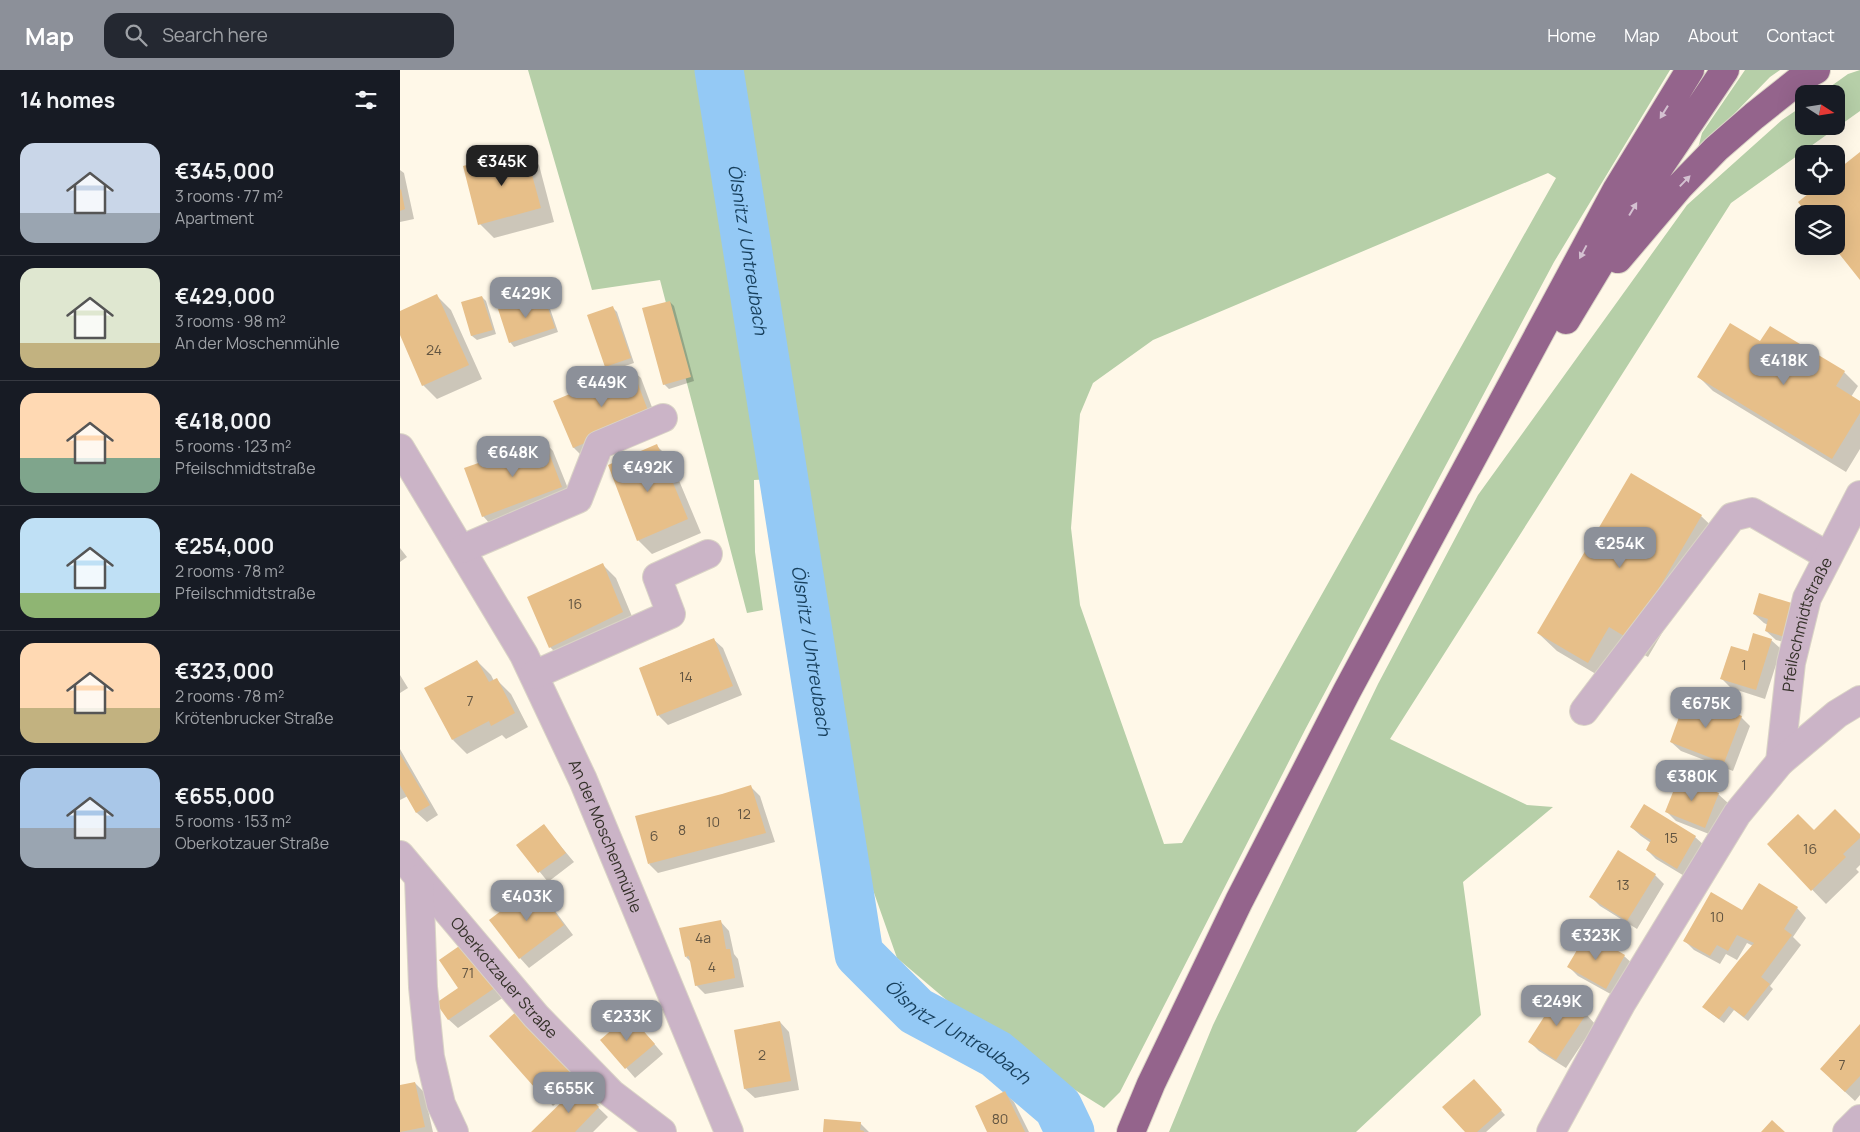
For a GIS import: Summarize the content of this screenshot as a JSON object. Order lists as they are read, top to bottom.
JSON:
{
  "streets": {
    "street": ["Pfeilschmidtstraße", "An der Moschenmühle", "Oberkotzauer Straße"]
  },
  "water": ["Ölsnitz / Untreubach"],
  "house_numbers": [
    "24",
    "16",
    "1",
    "14",
    "7",
    "12",
    "10",
    "8",
    "6",
    "15",
    "16",
    "13",
    "10",
    "4a",
    "4",
    "71",
    "2",
    "7",
    "80"
  ],
  "north": "right",
  "page": {
    "header": "Map",
    "search": "Search here",
    "nav": [
      "Home",
      "Map",
      "About",
      "Contact"
    ],
    "heading": "14 homes",
    "list": [
      {
        "name": "€345,000",
        "note": "3 rooms · 77 m² · Apartment"
      },
      {
        "name": "€429,000",
        "note": "3 rooms · 98 m² · An der Moschenmühle"
      },
      {
        "name": "€418,000",
        "note": "5 rooms · 123 m² · Pfeilschmidtstraße"
      },
      {
        "name": "€254,000",
        "note": "2 rooms · 78 m² · Pfeilschmidtstraße"
      },
      {
        "name": "€323,000",
        "note": "2 rooms · 78 m² · Krötenbrucker Straße"
      },
      {
        "name": "€655,000",
        "note": "5 rooms · 153 m² · Oberkotzauer Straße"
      }
    ],
    "price": [
      "€345K",
      "€429K",
      "€418K",
      "€449K",
      "€648K",
      "€492K",
      "€254K",
      "€675K",
      "€380K",
      "€403K",
      "€323K",
      "€249K",
      "€233K",
      "€655K"
    ]
  }
}
